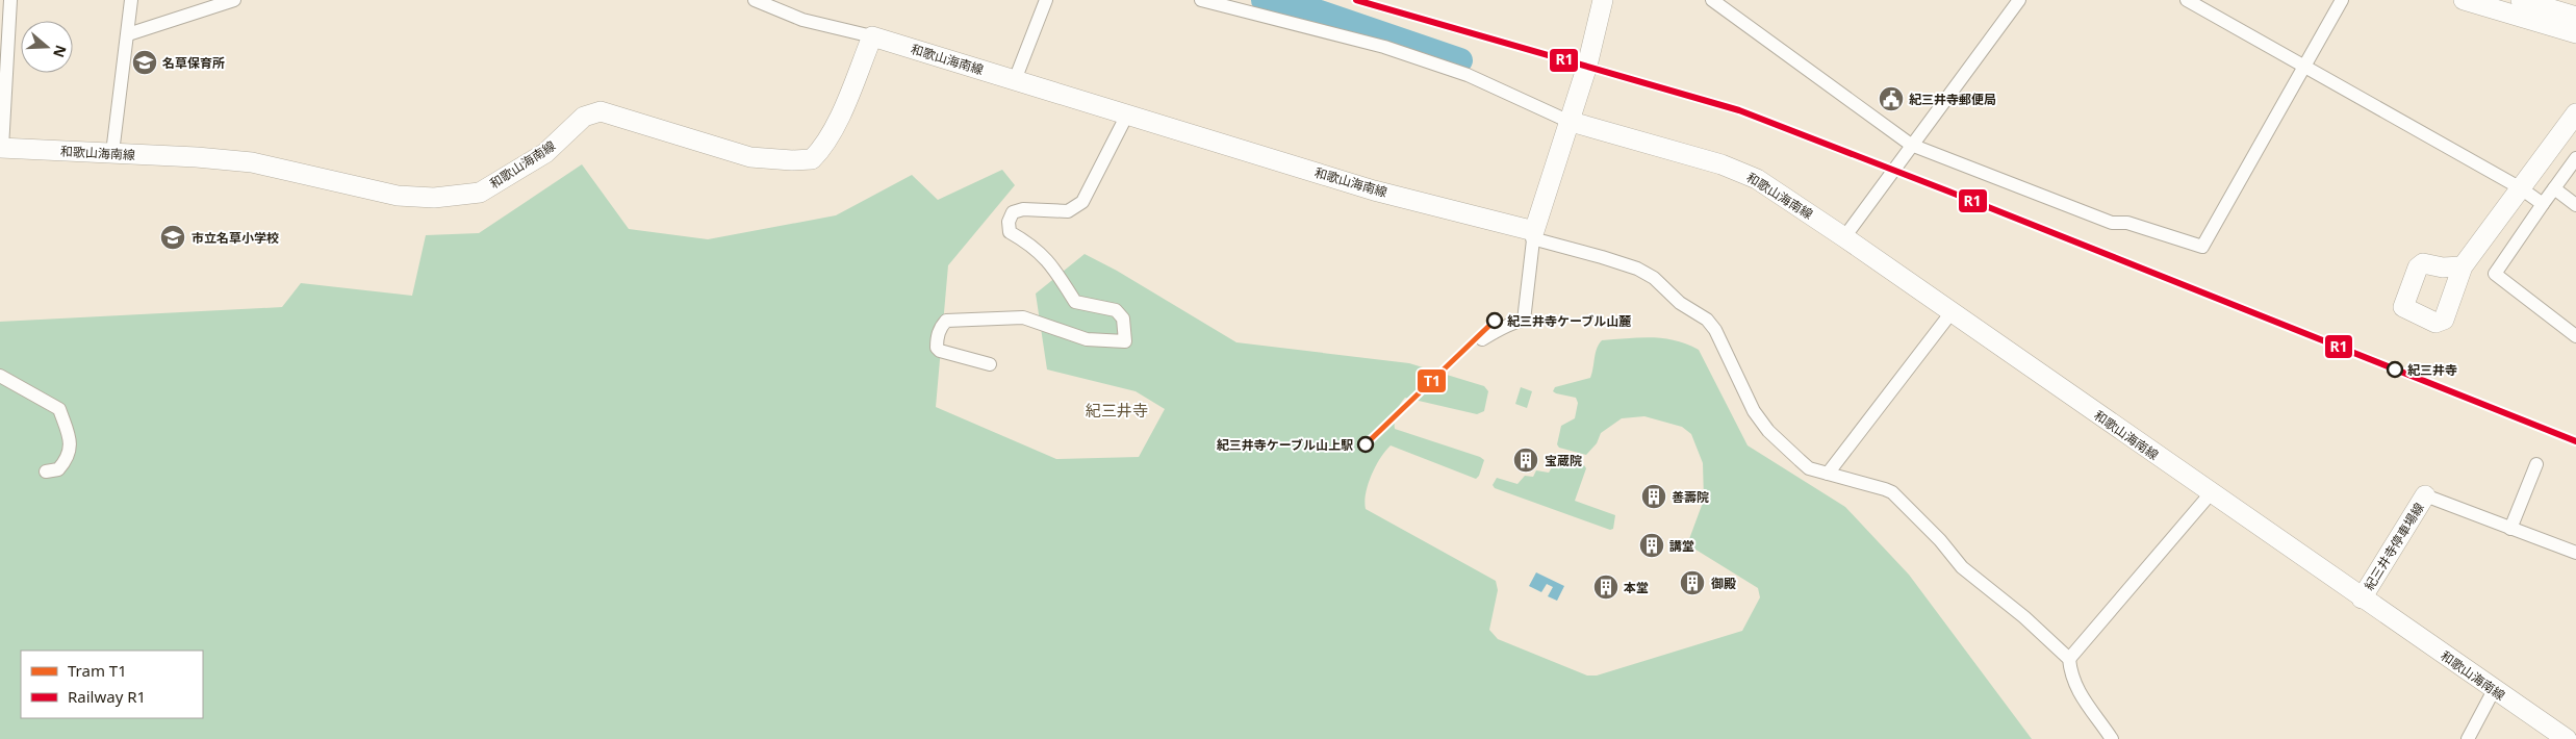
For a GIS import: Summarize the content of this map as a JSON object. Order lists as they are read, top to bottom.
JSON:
{
  "streets": {
    "main road": ["和歌山海南線", "紀三井寺停車場線"]
  },
  "crossings": [
    ["和歌山海南線", "紀三井寺停車場線"]
  ],
  "districts": ["紀三井寺"],
  "places": {
    "school or university": ["名草保育所", "市立名草小学校"],
    "public building": ["紀三井寺郵便局"],
    "other": ["紀三井寺ケーブル山麓", "紀三井寺", "紀三井寺ケーブル山上駅"],
    "building": [
      "宝蔵院",
      "善壽院",
      "講堂",
      "御殿",
      "本堂"
    ]
  },
  "lines": ["rail line R1", "tram line T1"],
  "legend": ["Tram T1", "Railway R1"],
  "north": "right"
}
